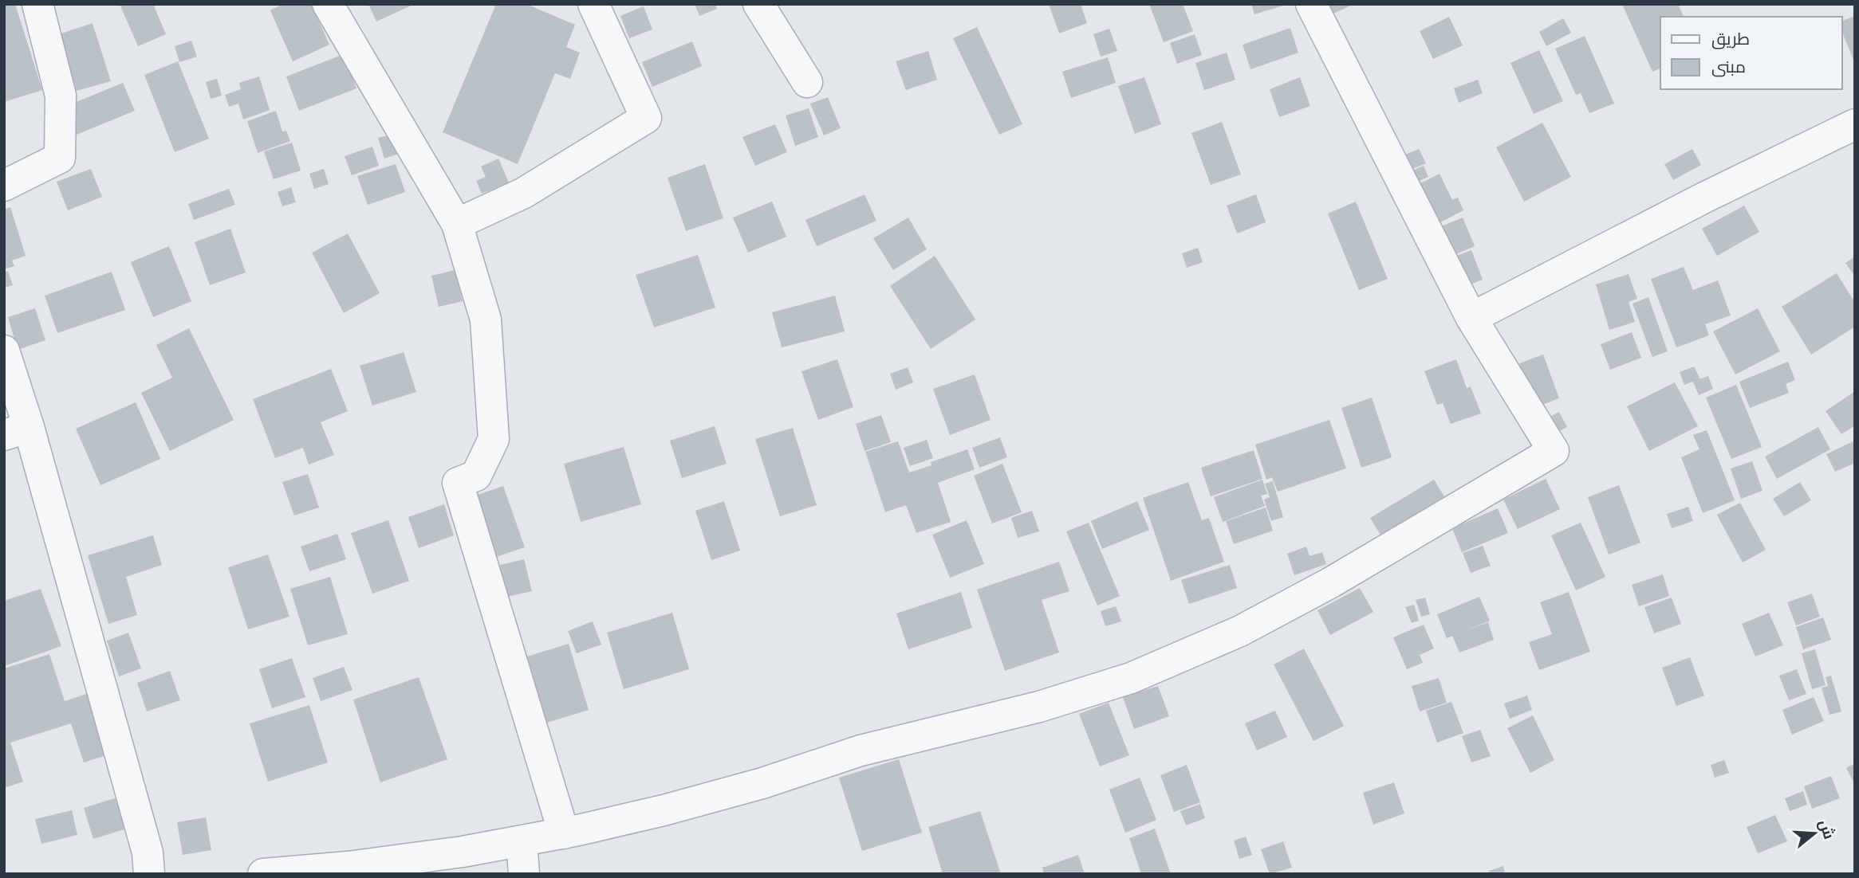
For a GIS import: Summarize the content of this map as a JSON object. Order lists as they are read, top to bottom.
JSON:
{
  "legend": ["طريق", "مبنى"],
  "north": "right"
}
